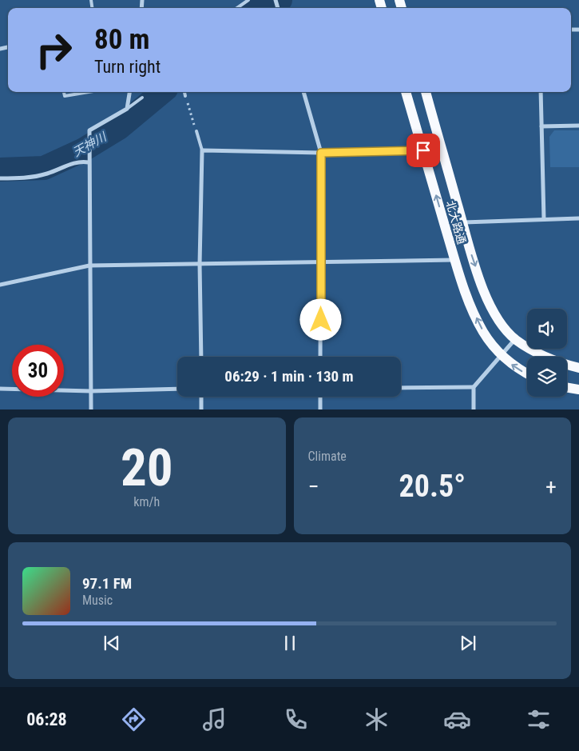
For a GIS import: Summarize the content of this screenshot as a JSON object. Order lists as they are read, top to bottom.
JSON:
{
  "streets": {
    "main road": ["北大路通"]
  },
  "water": ["天神川"],
  "page": {
    "turn": ["80 m", "Turn right"],
    "limit": "30",
    "trip": "06:29 · 1 min · 130 m",
    "tile": [
      ["20", "km/h"],
      "Climate"
    ],
    "heat": ["−", "20.5°", "+"],
    "song": ["97.1 FM", "Music"],
    "tabs": "06:28"
  }
}
